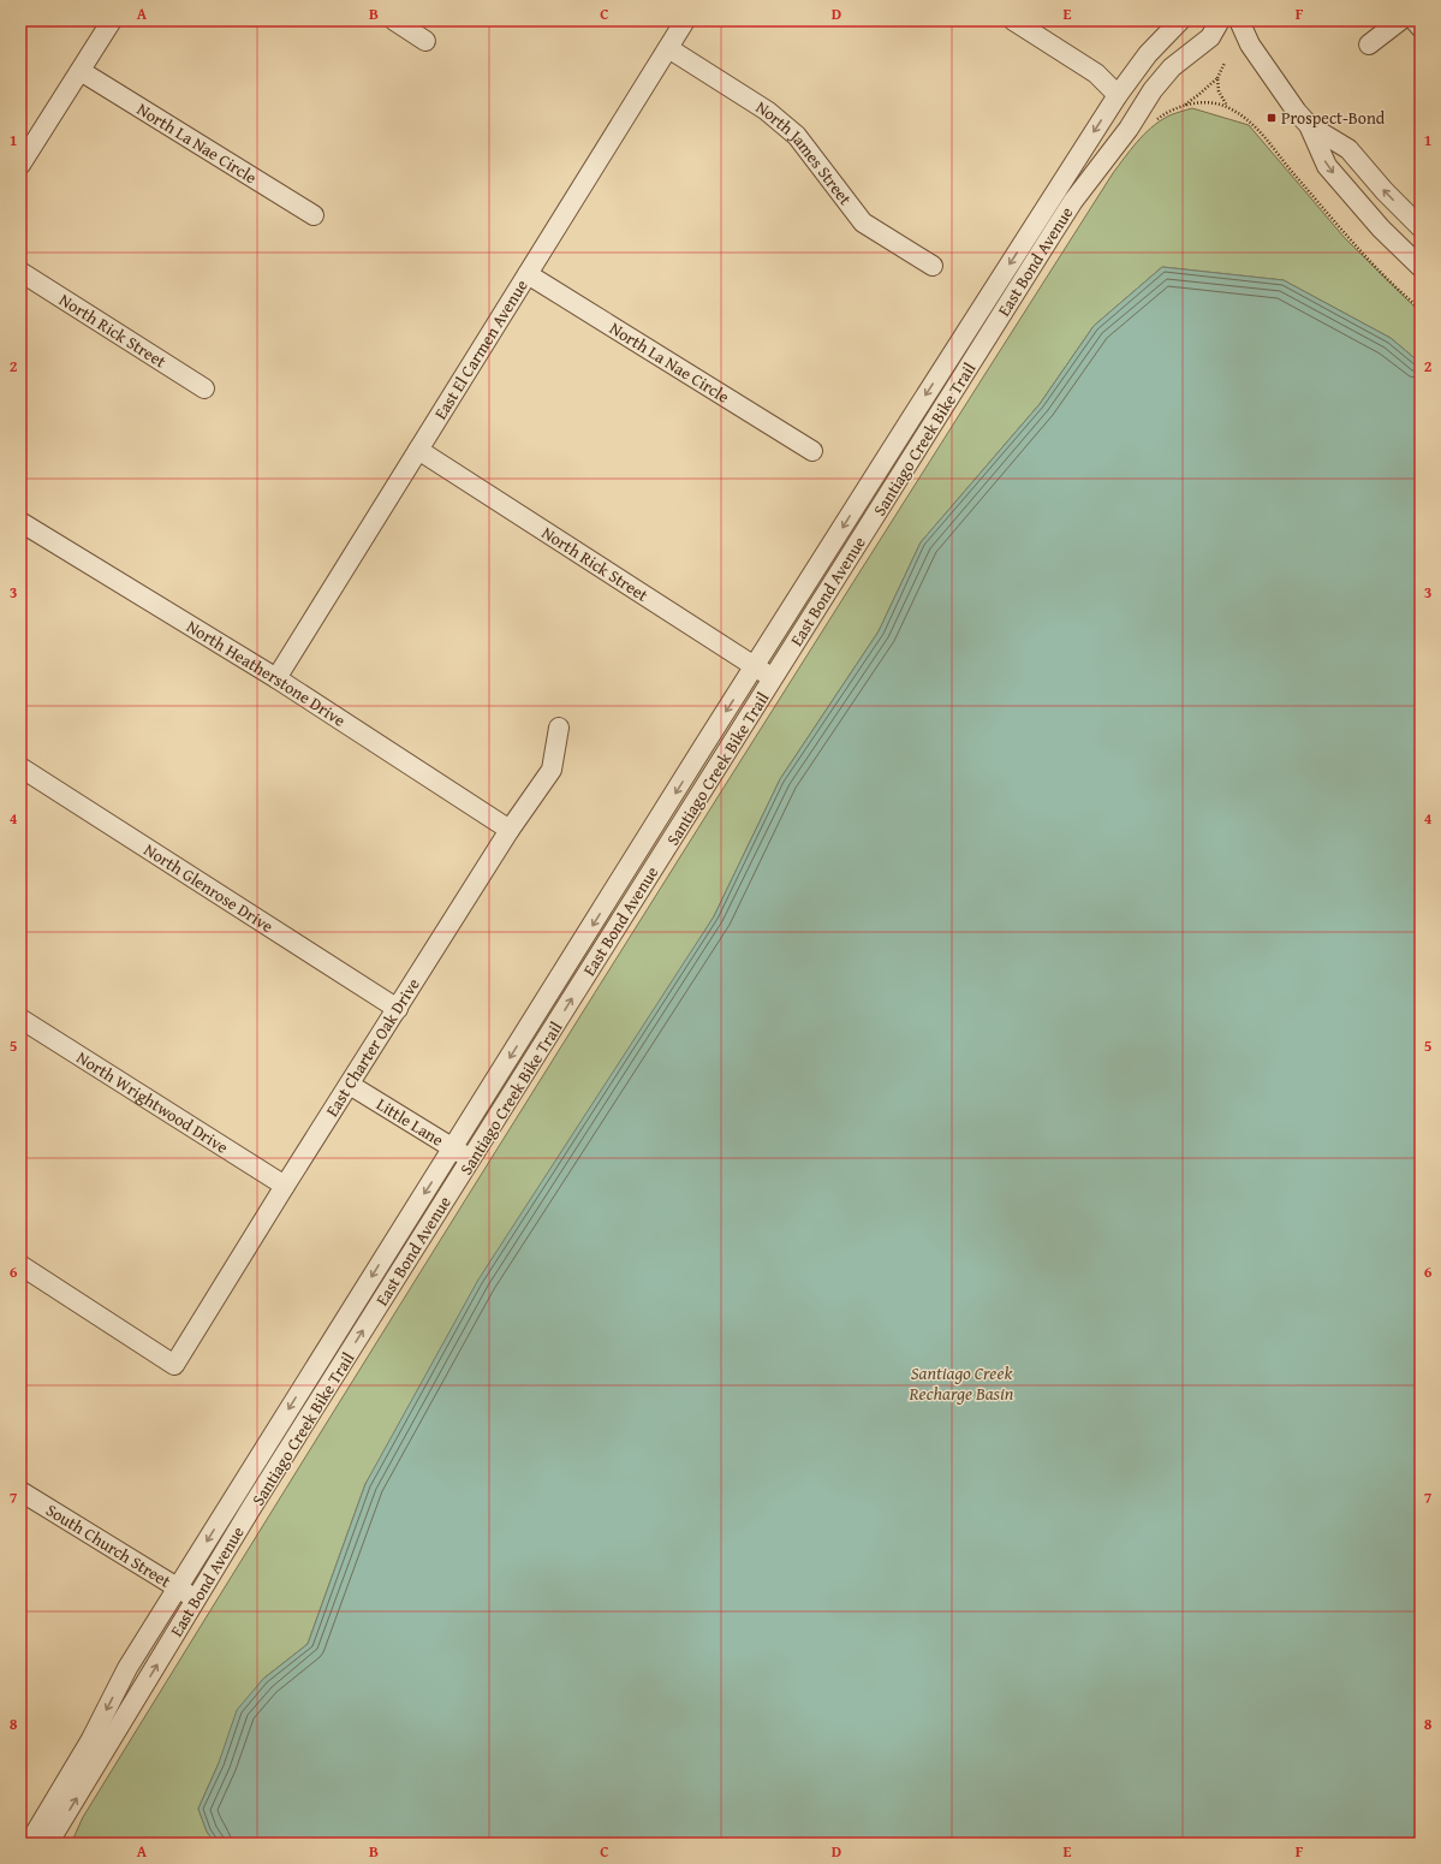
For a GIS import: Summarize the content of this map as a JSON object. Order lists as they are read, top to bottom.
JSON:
{
  "streets": {
    "street": [
      "North La Nae Circle",
      "North James Street",
      "East Bond Avenue",
      "North Rick Street",
      "East El Carmen Avenue",
      "North Heatherstone Drive",
      "North Glenrose Drive",
      "East Charter Oak Drive",
      "North Wrightwood Drive",
      "Little Lane",
      "South Church Street"
    ]
  },
  "crossings": [
    ["North La Nae Circle", "East El Carmen Avenue"],
    ["North James Street", "East El Carmen Avenue"],
    ["East Bond Avenue", "North Rick Street"],
    ["East Bond Avenue", "Little Lane"],
    ["East Bond Avenue", "South Church Street"],
    ["North Rick Street", "East El Carmen Avenue"],
    ["East El Carmen Avenue", "North Heatherstone Drive"],
    ["North Heatherstone Drive", "East Charter Oak Drive"],
    ["North Glenrose Drive", "East Charter Oak Drive"],
    ["East Charter Oak Drive", "North Wrightwood Drive"],
    ["East Charter Oak Drive", "Little Lane"]
  ],
  "water": ["Santiago Creek Recharge Basin"],
  "places": {
    "transit": ["Prospect-Bond"]
  },
  "grid": {
    "columns": [
      "A",
      "B",
      "C",
      "D",
      "E",
      "F"
    ],
    "rows": [
      "1",
      "2",
      "3",
      "4",
      "5",
      "6",
      "7",
      "8"
    ]
  }
}
